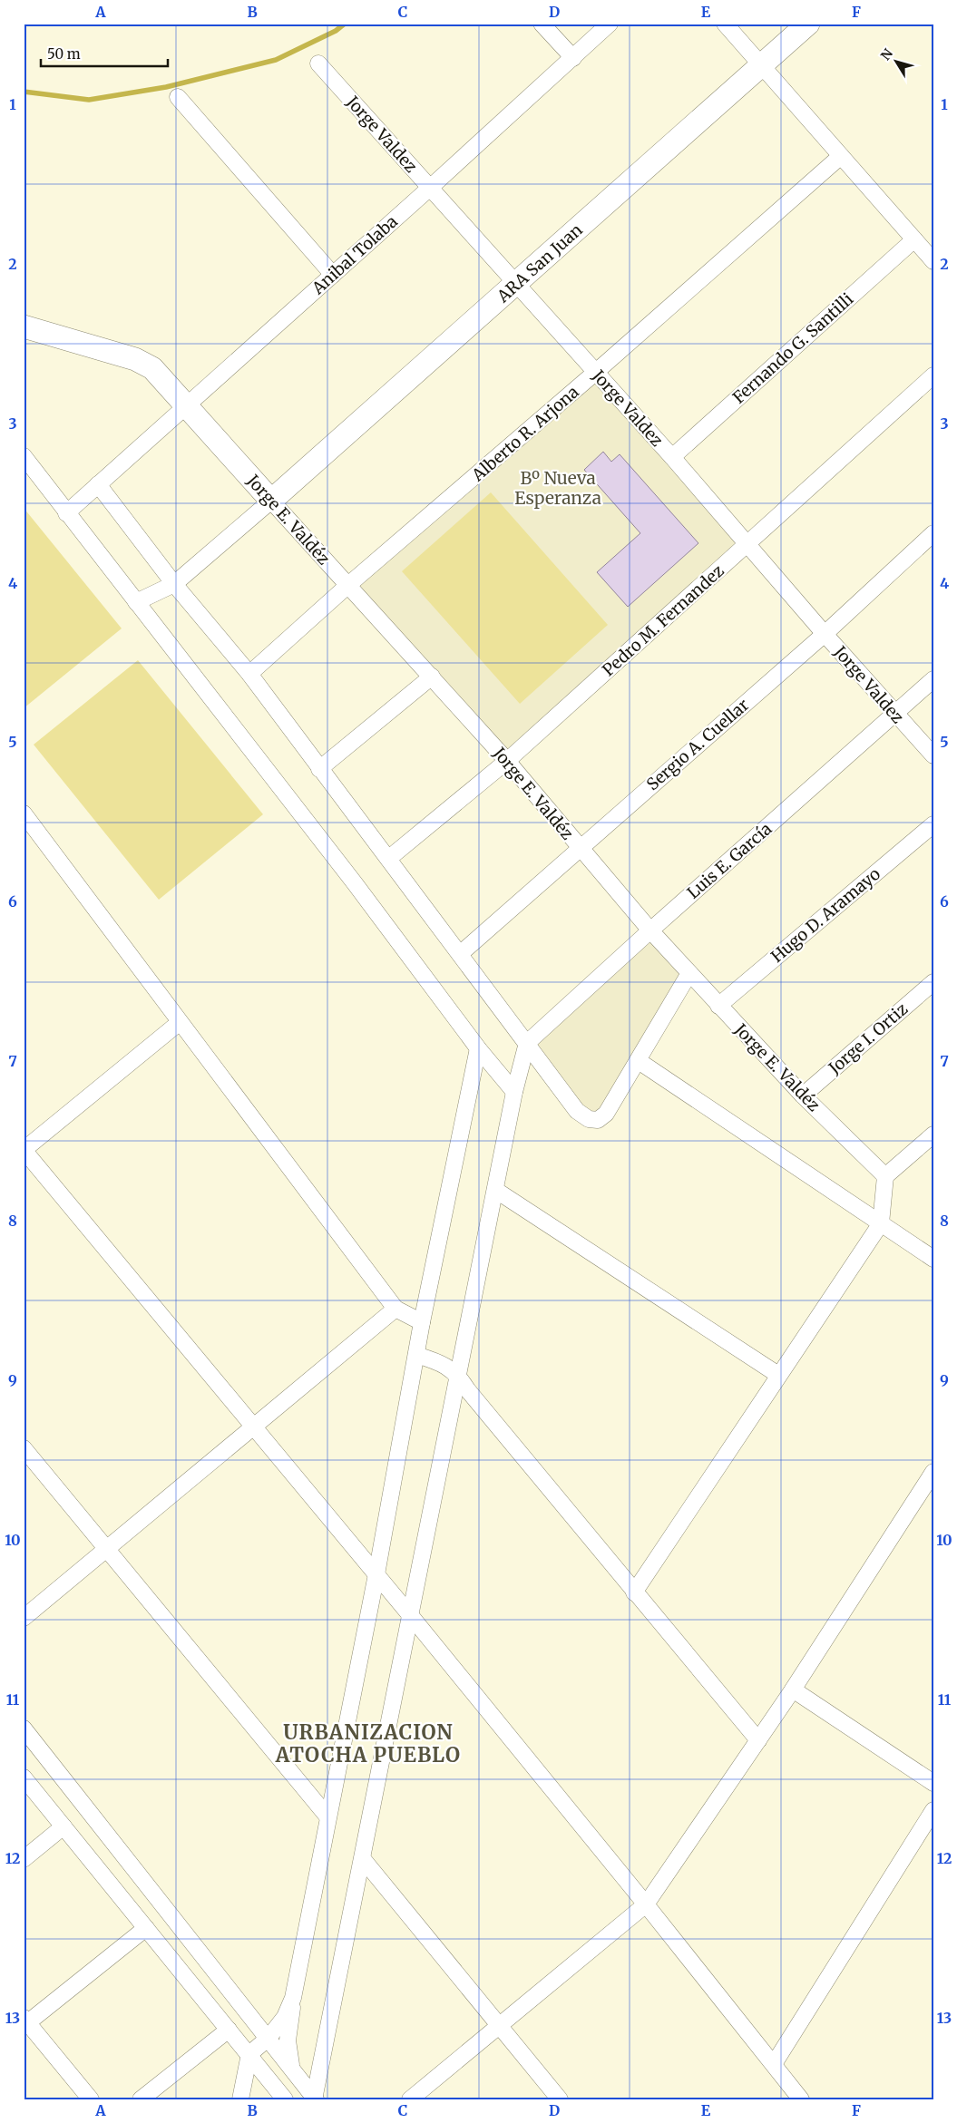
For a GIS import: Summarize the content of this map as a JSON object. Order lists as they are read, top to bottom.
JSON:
{
  "streets": {
    "street": [
      "Jorge Valdez",
      "Anibal Tolaba",
      "ARA San Juan",
      "Fernando G. Santilli",
      "Alberto R. Arjona",
      "Jorge E. Valdéz",
      "Pedro M. Fernandez",
      "Sergio A. Cuellar",
      "Luis E. García",
      "Hugo D. Aramayo",
      "Jorge I. Ortiz"
    ]
  },
  "crossings": [
    ["Jorge Valdez", "Anibal Tolaba"],
    ["Jorge Valdez", "ARA San Juan"],
    ["Jorge Valdez", "Fernando G. Santilli"],
    ["Jorge Valdez", "Alberto R. Arjona"],
    ["Jorge Valdez", "Pedro M. Fernandez"],
    ["Jorge Valdez", "Sergio A. Cuellar"],
    ["Jorge Valdez", "Luis E. García"],
    ["Anibal Tolaba", "Jorge E. Valdéz"],
    ["ARA San Juan", "Jorge E. Valdéz"],
    ["Alberto R. Arjona", "Jorge E. Valdéz"],
    ["Jorge E. Valdéz", "Pedro M. Fernandez"],
    ["Jorge E. Valdéz", "Sergio A. Cuellar"],
    ["Jorge E. Valdéz", "Luis E. García"],
    ["Jorge E. Valdéz", "Hugo D. Aramayo"],
    ["Jorge E. Valdéz", "Jorge I. Ortiz"]
  ],
  "districts": ["Bº Nueva Esperanza", "URBANIZACION ATOCHA PUEBLO"],
  "scale_bar": "50 m",
  "north": "top left",
  "grid": {
    "columns": [
      "A",
      "B",
      "C",
      "D",
      "E",
      "F"
    ],
    "rows": [
      "1",
      "2",
      "3",
      "4",
      "5",
      "6",
      "7",
      "8",
      "9",
      "10",
      "11",
      "12",
      "13"
    ]
  }
}
